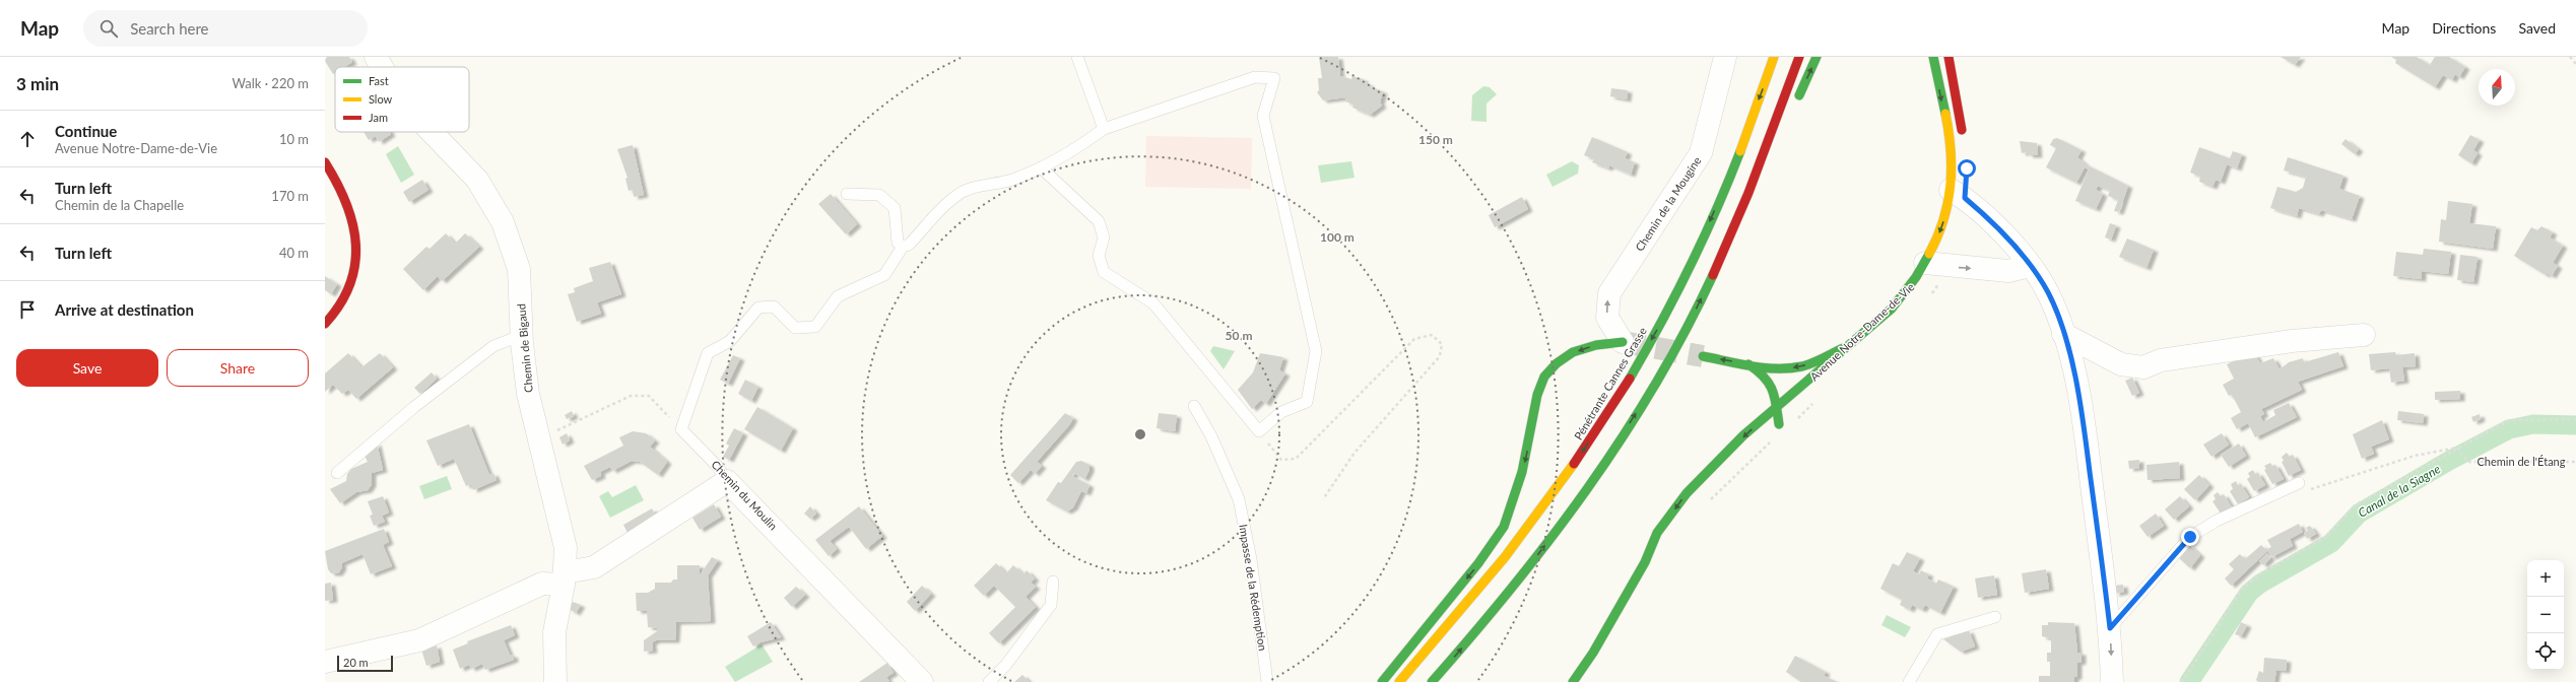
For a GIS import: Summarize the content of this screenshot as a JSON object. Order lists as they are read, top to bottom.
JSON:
{
  "streets": {
    "main road": ["Avenue Notre-Dame-de-Vie", "Pénétrante Cannes Grasse"],
    "street": ["Chemin de la Mougine", "Chemin de Bigaud", "Chemin du Moulin"],
    "lane": ["Impasse de la Rédemption"],
    "path": ["Chemin de l'Étang"]
  },
  "one_way": ["Chemin de la Mougine"],
  "water": ["Canal de la Siagne"],
  "legend": ["Fast", "Slow", "Jam"],
  "scale_bar": "20 m",
  "north": "top",
  "page": {
    "header": "Map",
    "search": "Search here",
    "nav": ["Map", "Directions", "Saved"],
    "heading": ["3 min", "Walk · 220 m"],
    "list": [
      ["Continue", "Avenue Notre-Dame-de-Vie", "10 m"],
      ["Turn left", "Chemin de la Chapelle", "170 m"],
      ["Turn left", "40 m"],
      "Arrive at destination"
    ],
    "buttons": ["Save", "Share"],
    "map_buttons": ["+", "−"],
    "scale": "20 m"
  },
  "rings": ["150 m", "100 m", "50 m"]
}
